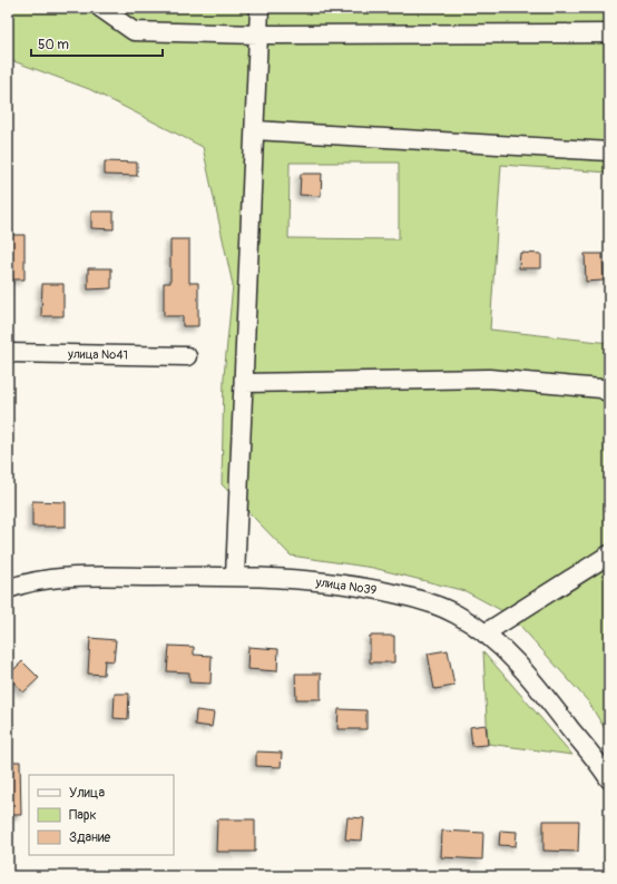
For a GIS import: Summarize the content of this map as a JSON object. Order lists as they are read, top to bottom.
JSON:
{
  "streets": {
    "street": ["улица №41", "улица №39"]
  },
  "legend": ["Улица", "Парк", "Здание"],
  "scale_bar": "50 m"
}
